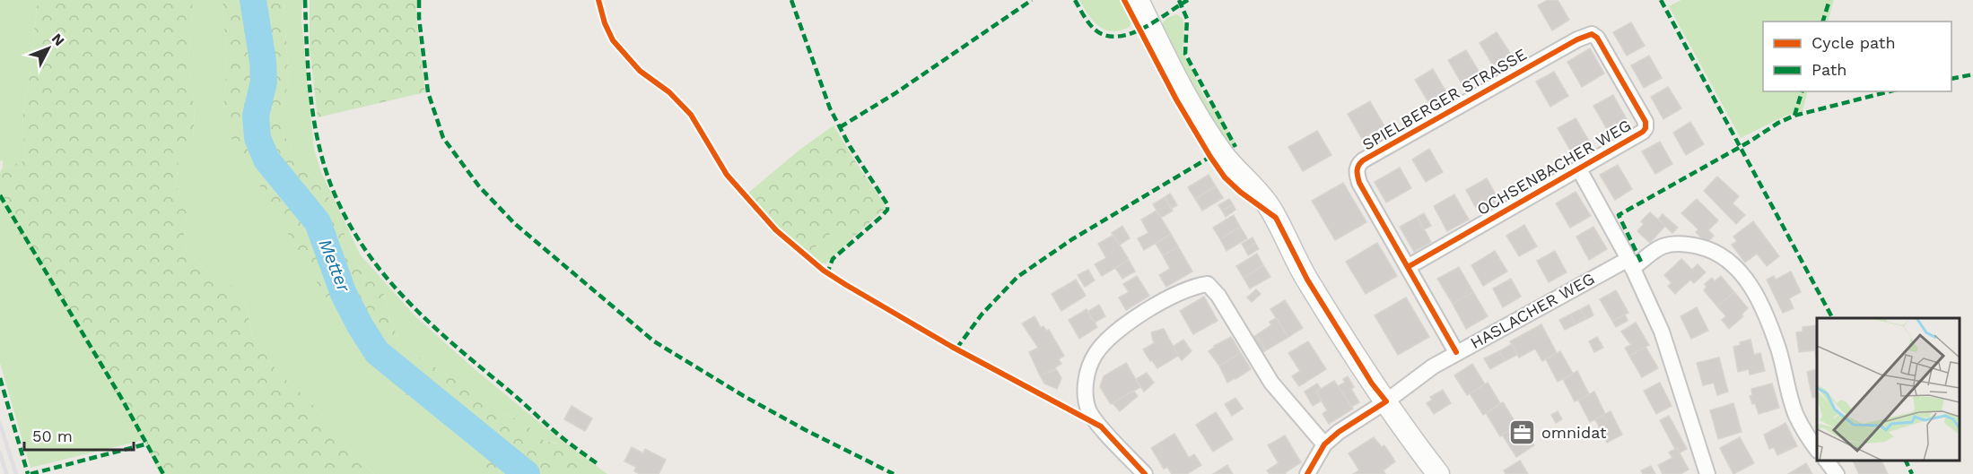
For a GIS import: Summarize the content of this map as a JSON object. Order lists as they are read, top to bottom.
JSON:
{
  "streets": {
    "street": ["SPIELBERGER STRASSE", "OCHSENBACHER WEG", "HASLACHER WEG"]
  },
  "crossings": [
    ["SPIELBERGER STRASSE", "OCHSENBACHER WEG"],
    ["SPIELBERGER STRASSE", "HASLACHER WEG"]
  ],
  "water": ["Metter"],
  "places": {
    "office": ["omnidat"]
  },
  "legend": ["Cycle path", "Path"],
  "scale_bar": "50 m",
  "north": "top right"
}
